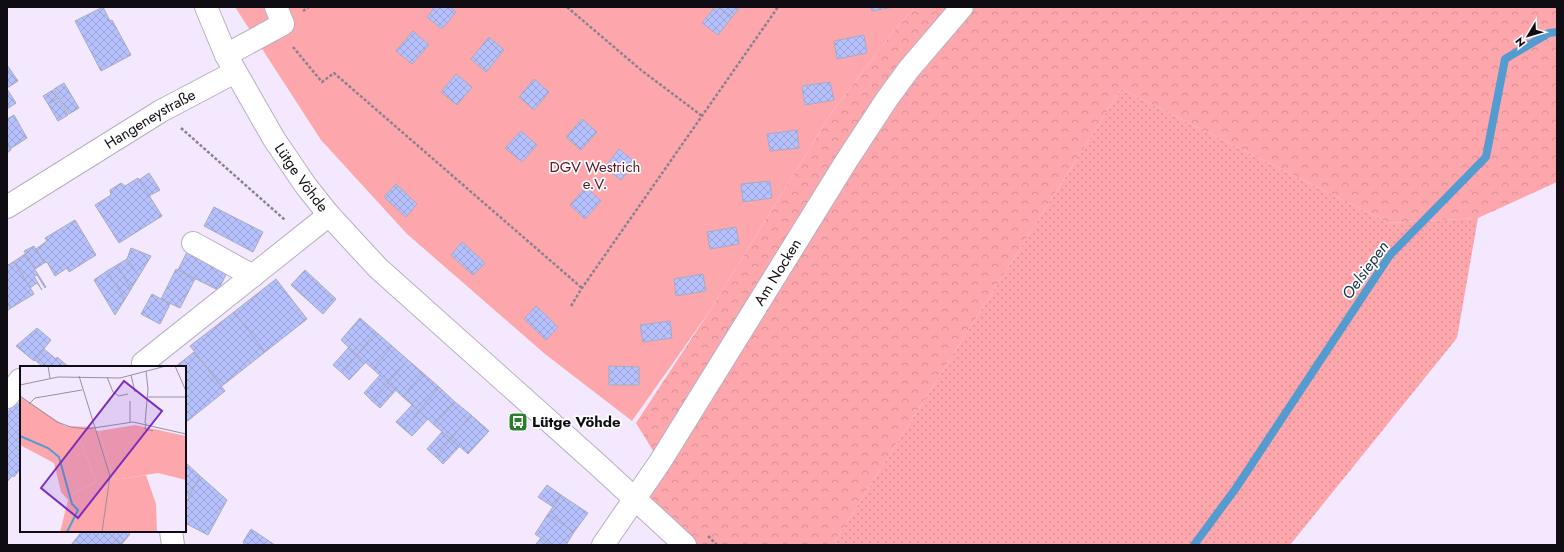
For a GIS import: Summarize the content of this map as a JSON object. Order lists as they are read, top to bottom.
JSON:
{
  "streets": {
    "street": ["Hangeneystraße", "Lütge Vöhde", "Am Nocken"]
  },
  "crossings": [
    ["Hangeneystraße", "Lütge Vöhde"],
    ["Lütge Vöhde", "Am Nocken"]
  ],
  "water": ["Oelsiepen"],
  "parks": ["DGV Westrich e.V."],
  "places": {
    "bus stop": ["Lütge Vöhde"]
  },
  "north": "bottom left"
}
